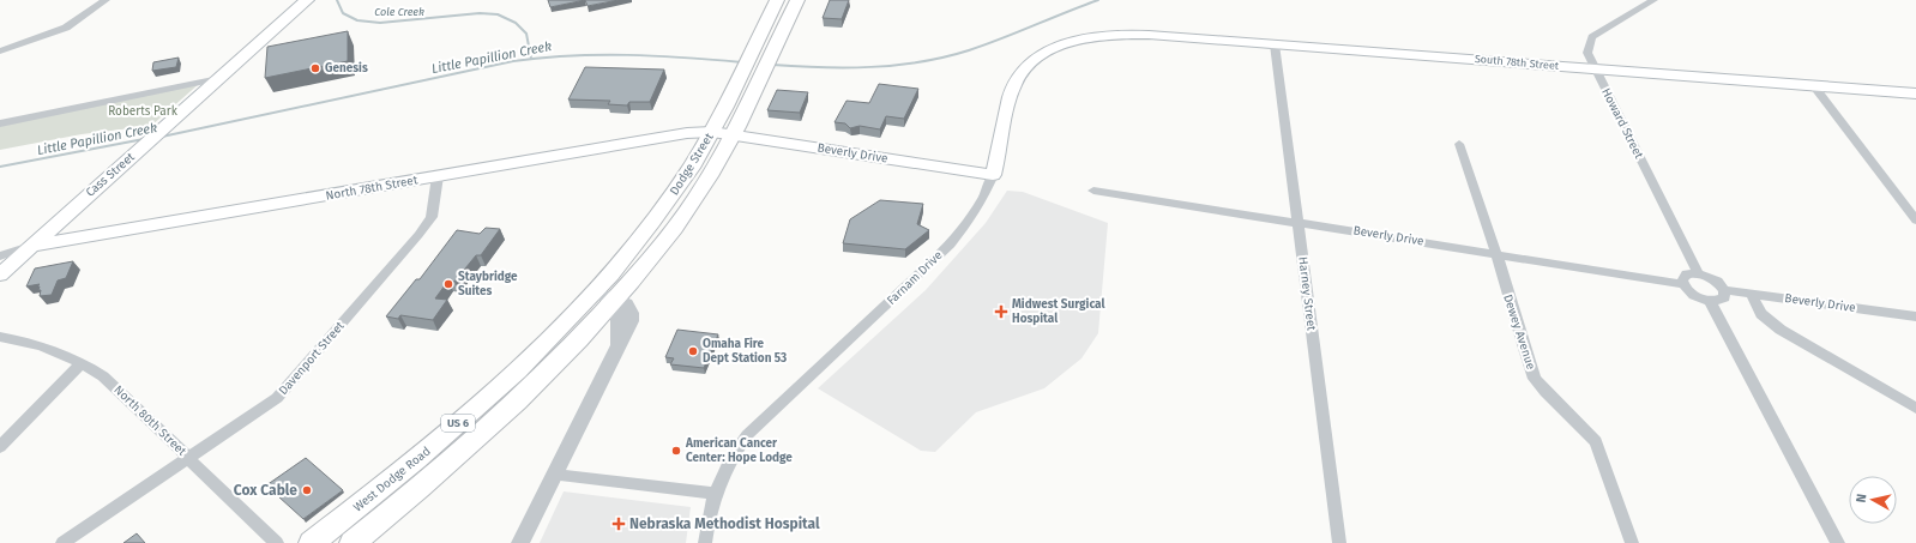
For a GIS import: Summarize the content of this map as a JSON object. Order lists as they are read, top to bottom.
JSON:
{
  "streets": {
    "highway": ["Dodge Street", "US 6", "West Dodge Road"],
    "main road": [
      "South 78th Street",
      "Beverly Drive",
      "Cass Street",
      "North 78th Street",
      "Farnam Drive"
    ],
    "street": [
      "Howard Street",
      "Harney Street",
      "Dewey Avenue",
      "Davenport Street",
      "North 80th Street"
    ]
  },
  "crossings": [
    ["South 78th Street", "Howard Street"],
    ["South 78th Street", "Farnam Drive"],
    ["South 78th Street", "Harney Street"],
    ["Beverly Drive", "Dodge Street"],
    ["Beverly Drive", "North 78th Street"],
    ["Beverly Drive", "Farnam Drive"],
    ["Beverly Drive", "Harney Street"],
    ["Beverly Drive", "Dewey Avenue"],
    ["Dodge Street", "North 78th Street"],
    ["Dodge Street", "West Dodge Road"],
    ["Cass Street", "North 78th Street"],
    ["North 78th Street", "Davenport Street"],
    ["Davenport Street", "North 80th Street"]
  ],
  "water": ["Cole Creek", "Little Papillion Creek"],
  "parks": ["Roberts Park"],
  "places": {
    "other": [
      "Genesis",
      "Staybridge Suites",
      "Omaha Fire Dept Station 53",
      "American Cancer Center: Hope Lodge",
      "Cox Cable"
    ],
    "health": ["Midwest Surgical Hospital", "Nebraska Methodist Hospital"]
  },
  "north": "left"
}
